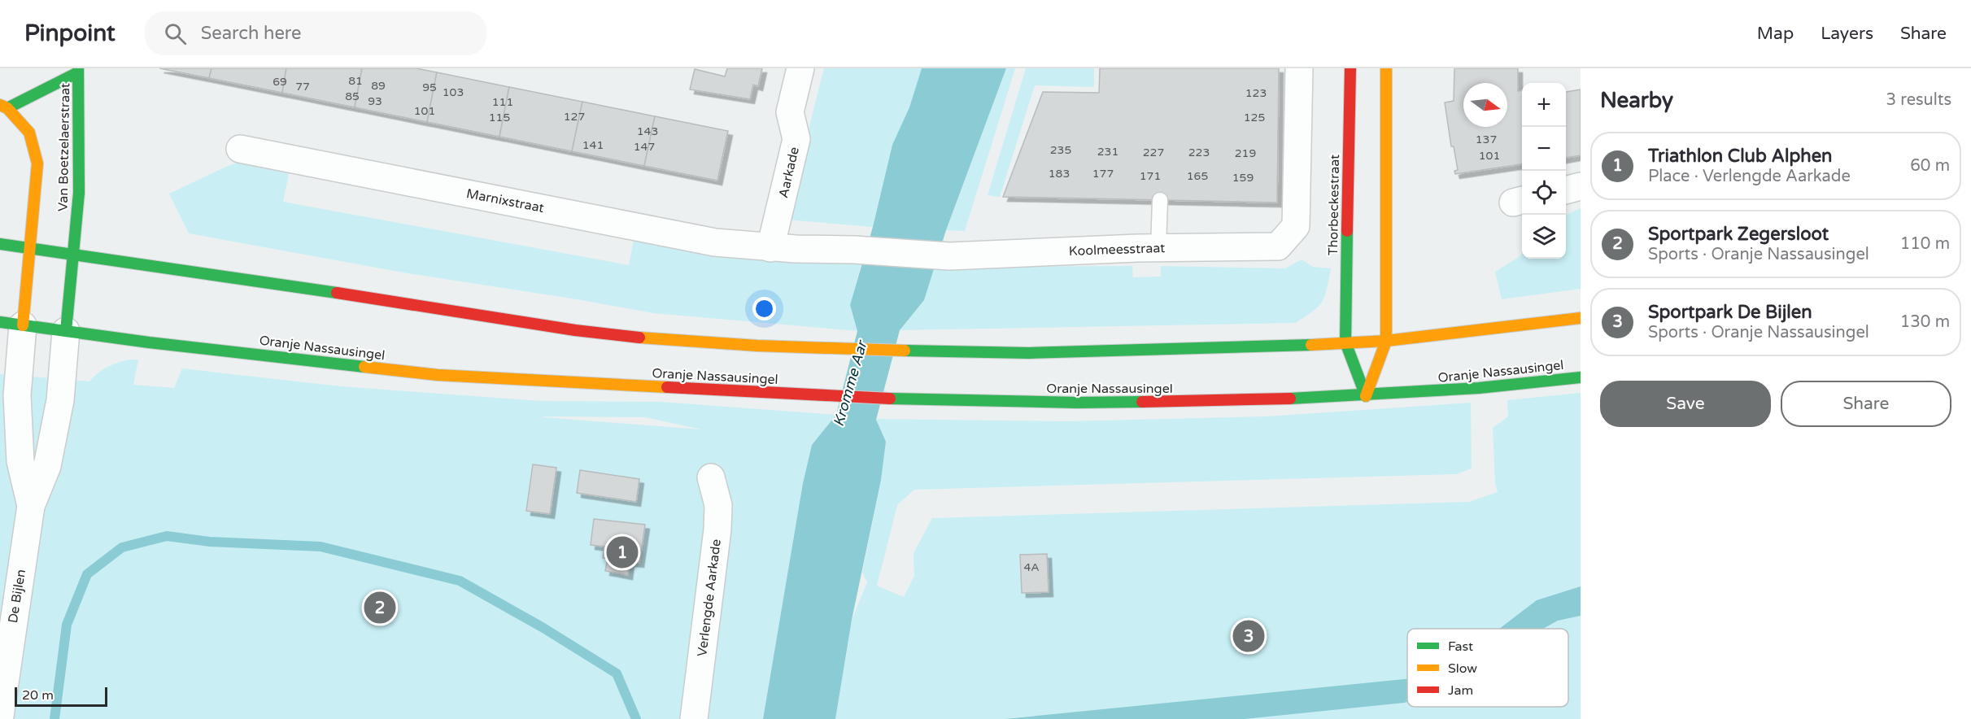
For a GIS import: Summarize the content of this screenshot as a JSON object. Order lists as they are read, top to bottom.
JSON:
{
  "streets": {
    "main road": ["Van Boetzelaerstraat", "Thorbeckestraat", "Oranje Nassausingel"],
    "street": [
      "Aarkade",
      "Marnixstraat",
      "Koolmeesstraat",
      "De Bijlen",
      "Verlengde Aarkade"
    ]
  },
  "crossings": [
    ["Aarkade", "Marnixstraat"],
    ["Aarkade", "Koolmeesstraat"],
    ["Marnixstraat", "Koolmeesstraat"],
    ["Oranje Nassausingel", "De Bijlen"]
  ],
  "water": ["Kromme Aar"],
  "house_numbers": [
    "81",
    "69",
    "89",
    "77",
    "95",
    "103",
    "123",
    "85",
    "93",
    "111",
    "101",
    "127",
    "115",
    "125",
    "143",
    "137",
    "141",
    "147",
    "235",
    "231",
    "227",
    "223",
    "219",
    "101",
    "183",
    "177",
    "171",
    "165",
    "159",
    "4A"
  ],
  "legend": ["Fast", "Slow", "Jam"],
  "scale_bar": "20 m",
  "north": "right",
  "page": {
    "header": "Pinpoint",
    "search": "Search here",
    "nav": ["Map", "Layers", "Share"],
    "heading": ["Nearby", "3 results"],
    "map_buttons": ["+", "−"],
    "list": [
      {
        "mark": "1",
        "name": "Triathlon Club Alphen",
        "note": "Place · Verlengde Aarkade",
        "value": "60 m"
      },
      {
        "mark": "2",
        "name": "Sportpark Zegersloot",
        "note": "Sports · Oranje Nassausingel",
        "value": "110 m"
      },
      {
        "mark": "3",
        "name": "Sportpark De Bijlen",
        "note": "Sports · Oranje Nassausingel",
        "value": "130 m"
      }
    ],
    "buttons": ["Save", "Share"],
    "pins": ["1", "2", "3"],
    "scale": "20 m"
  }
}
